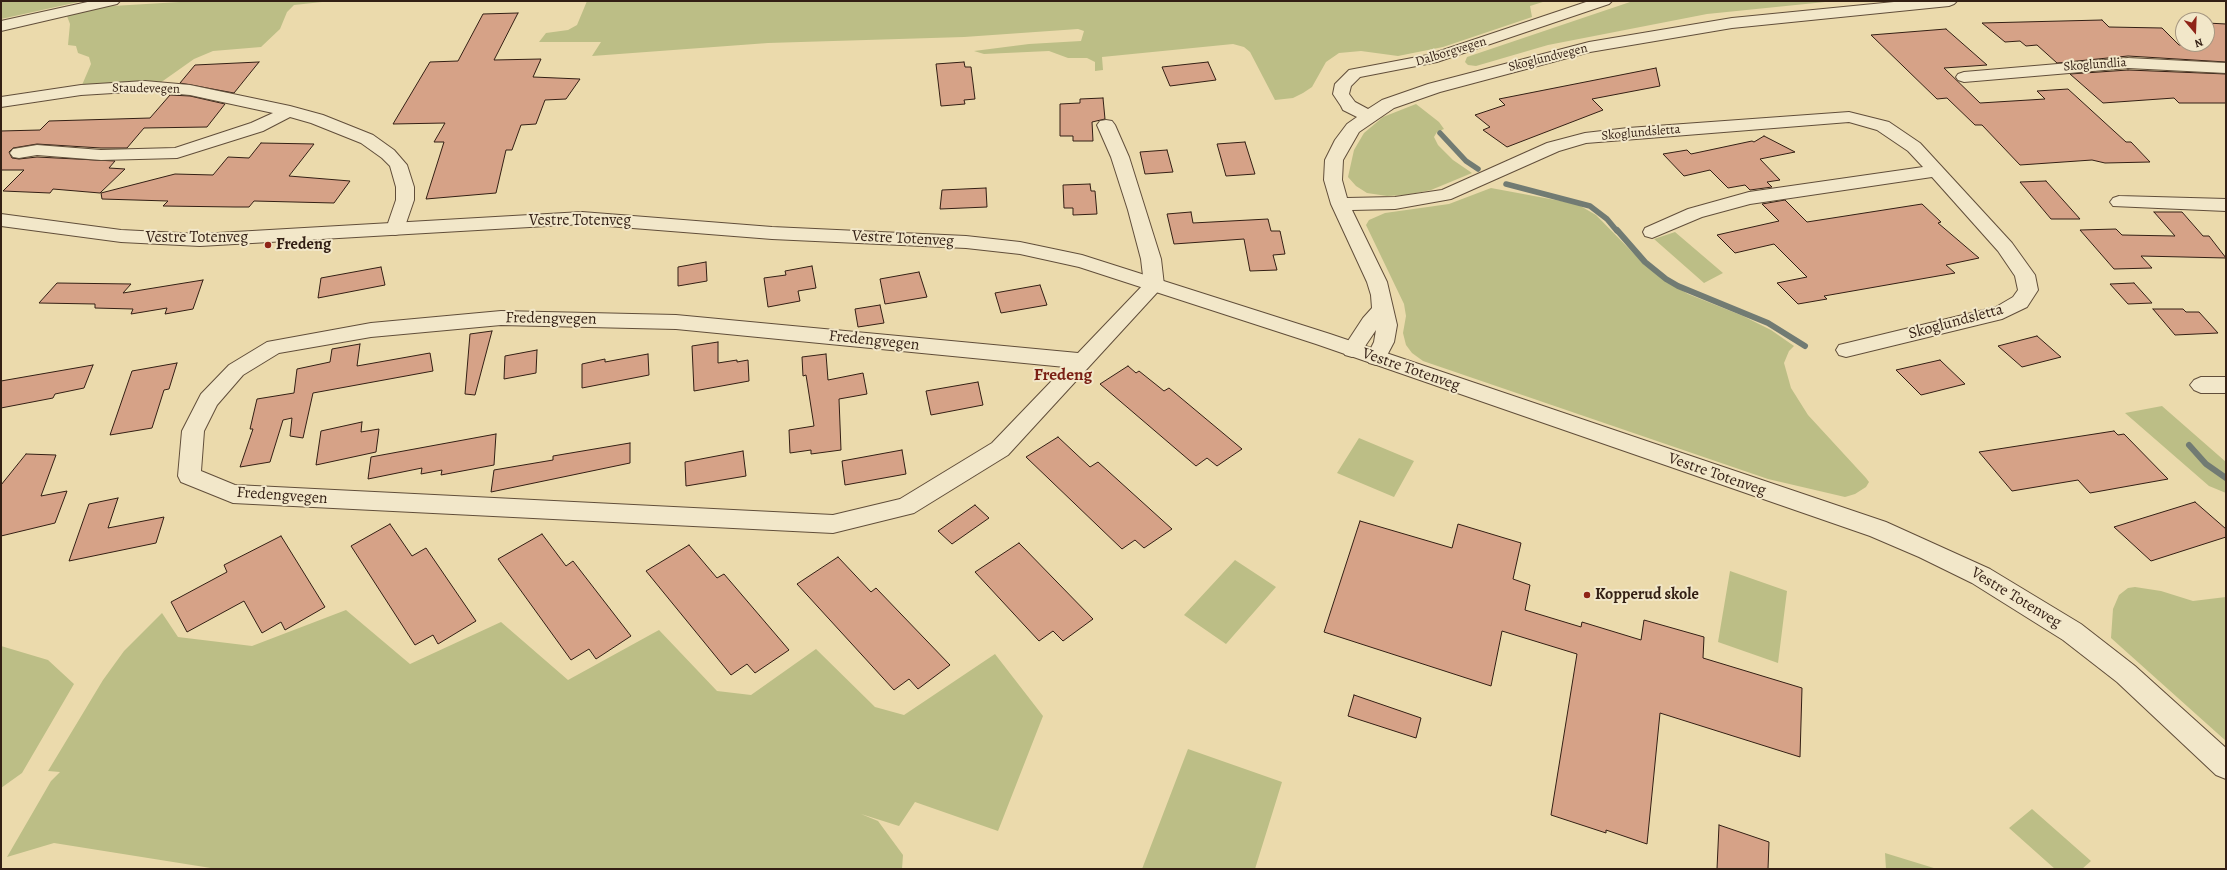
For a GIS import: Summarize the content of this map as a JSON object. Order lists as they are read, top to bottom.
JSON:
{
  "streets": {
    "street": [
      "Dalborgvegen",
      "Skoglundvegen",
      "Skoglundlia",
      "Staudevegen",
      "Skoglundsletta",
      "Vestre Totenveg",
      "Fredengvegen"
    ]
  },
  "crossings": [
    ["Dalborgvegen", "Skoglundvegen"],
    ["Skoglundvegen", "Skoglundsletta"],
    ["Skoglundvegen", "Vestre Totenveg"],
    ["Staudevegen", "Vestre Totenveg"],
    ["Vestre Totenveg", "Fredengvegen"]
  ],
  "districts": ["Fredeng"],
  "places": ["Fredeng", "Kopperud skole"],
  "north": "bottom"
}
